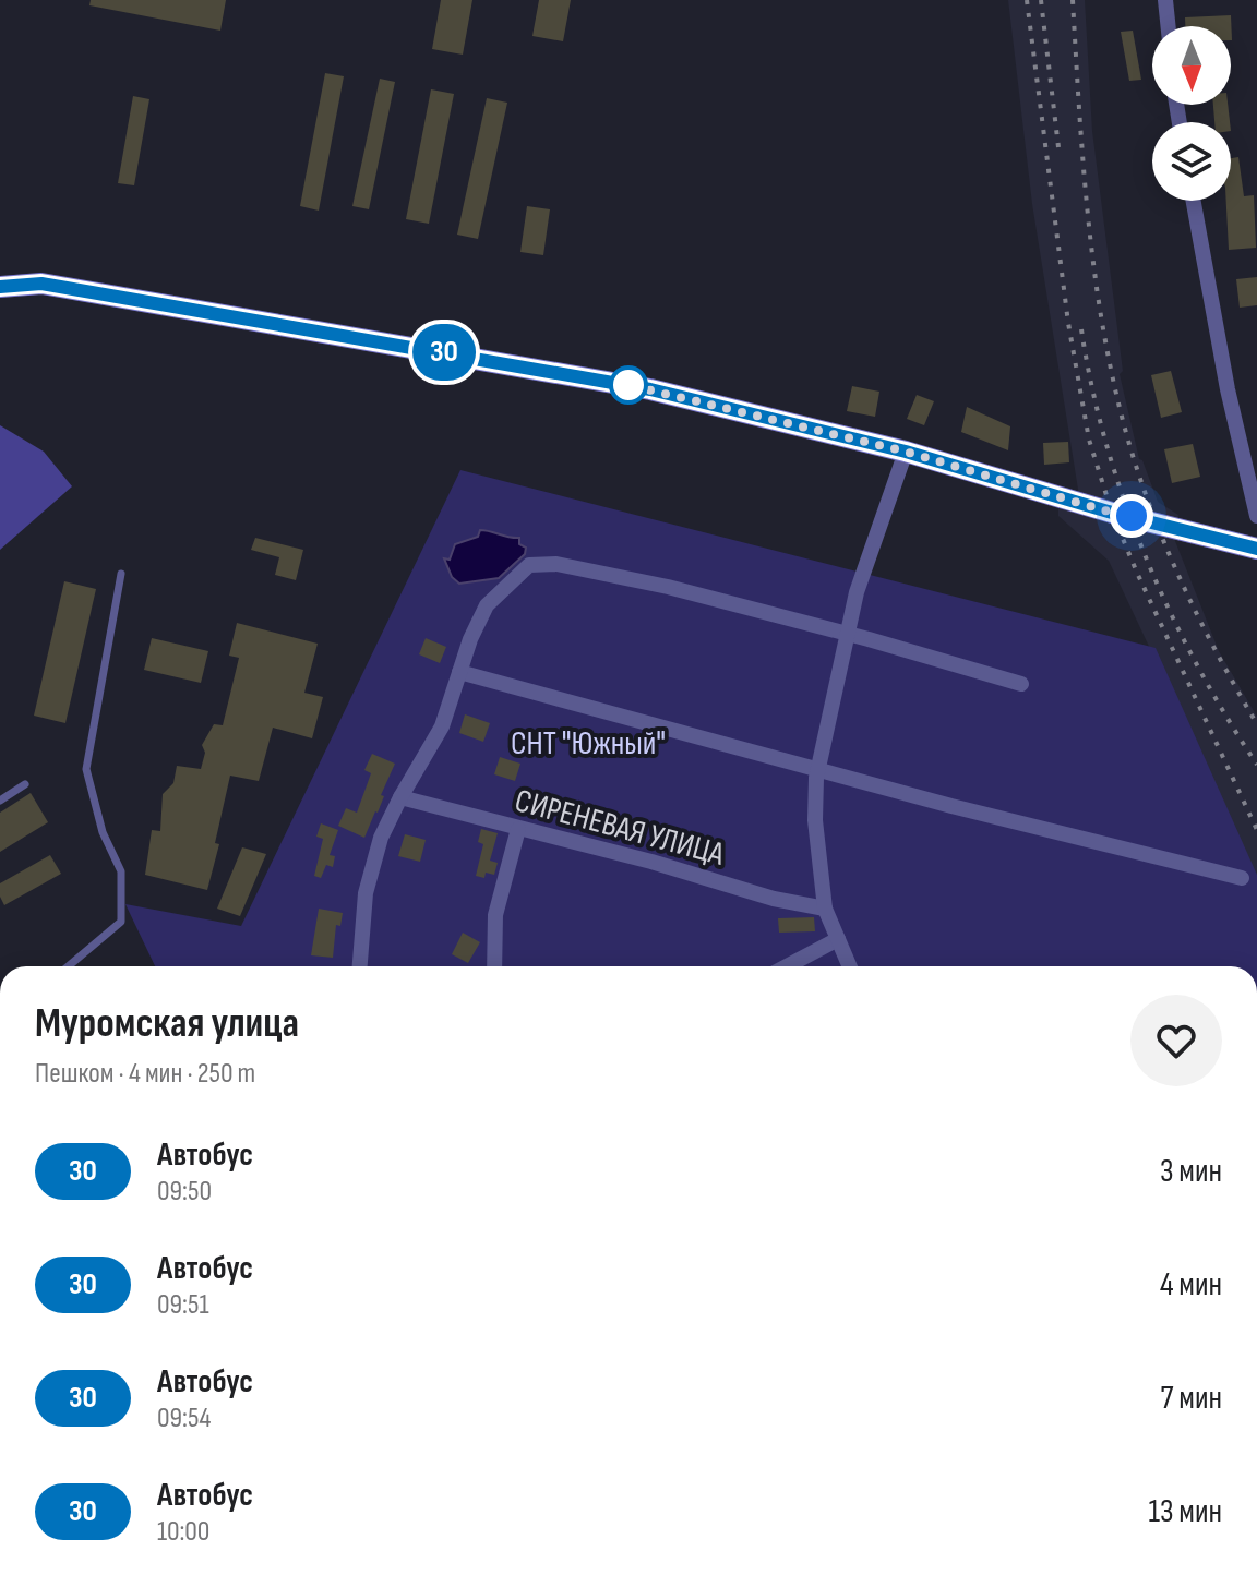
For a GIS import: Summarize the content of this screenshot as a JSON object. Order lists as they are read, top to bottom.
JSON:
{
  "streets": {
    "street": ["СИРЕНЕВАЯ УЛИЦА"]
  },
  "parks": ["СНТ \"Южный\""],
  "lines": ["bus line 30"],
  "north": "bottom",
  "page": {
    "on_map": "30",
    "heading": ["Муромская улица", "Пешком · 4 мин · 250 m"],
    "list": [
      {
        "mark": "30",
        "name": "Автобус",
        "note": "09:50",
        "value": "3 мин"
      },
      {
        "mark": "30",
        "name": "Автобус",
        "note": "09:51",
        "value": "4 мин"
      },
      {
        "mark": "30",
        "name": "Автобус",
        "note": "09:54",
        "value": "7 мин"
      },
      {
        "mark": "30",
        "name": "Автобус",
        "note": "10:00",
        "value": "13 мин"
      }
    ]
  }
}
